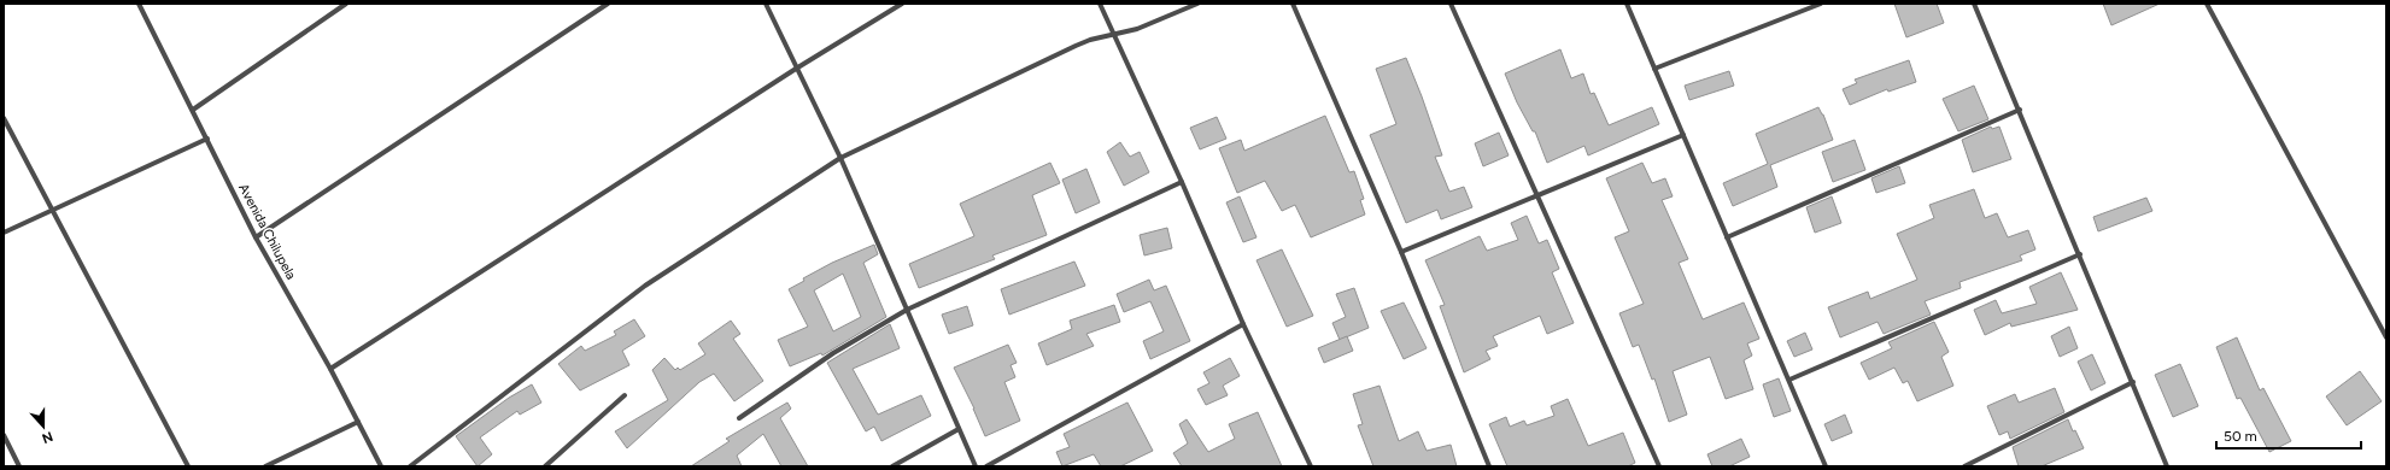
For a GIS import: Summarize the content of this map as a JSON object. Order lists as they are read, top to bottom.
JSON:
{
  "streets": {
    "street": ["Avenida Chilupela"]
  },
  "scale_bar": "50 m",
  "north": "bottom"
}
